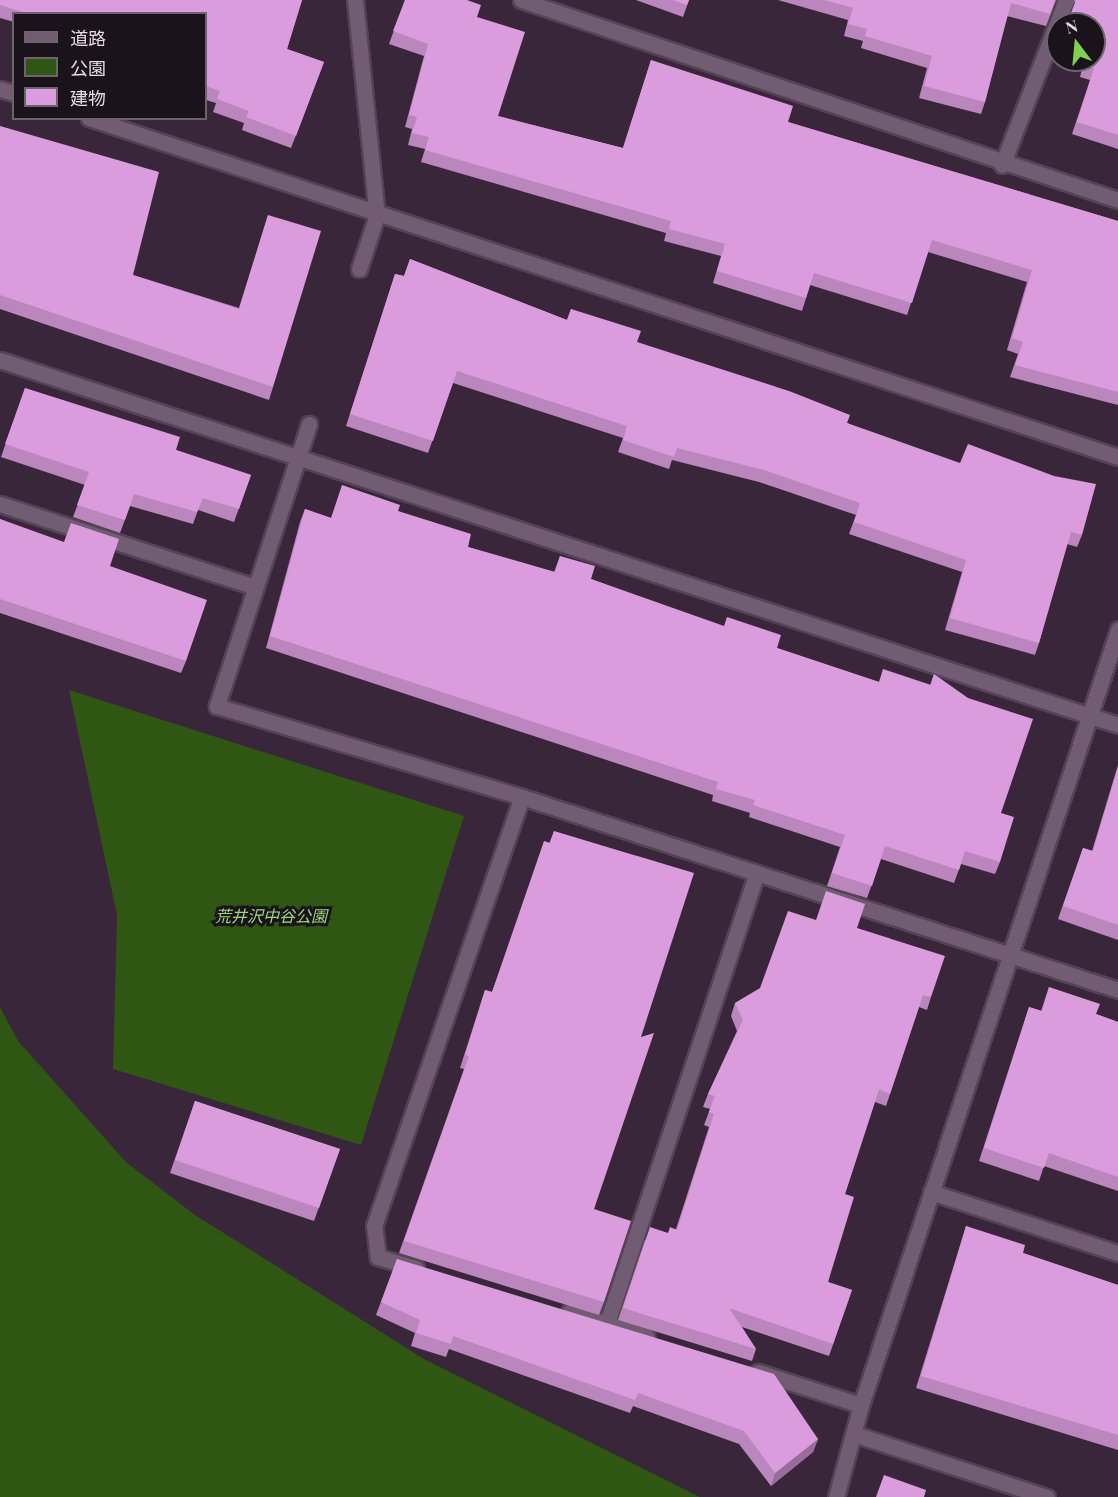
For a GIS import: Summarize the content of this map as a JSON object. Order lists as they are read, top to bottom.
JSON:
{
  "parks": ["荒井沢中谷公園"],
  "legend": ["道路", "公園", "建物"],
  "north": "top"
}
